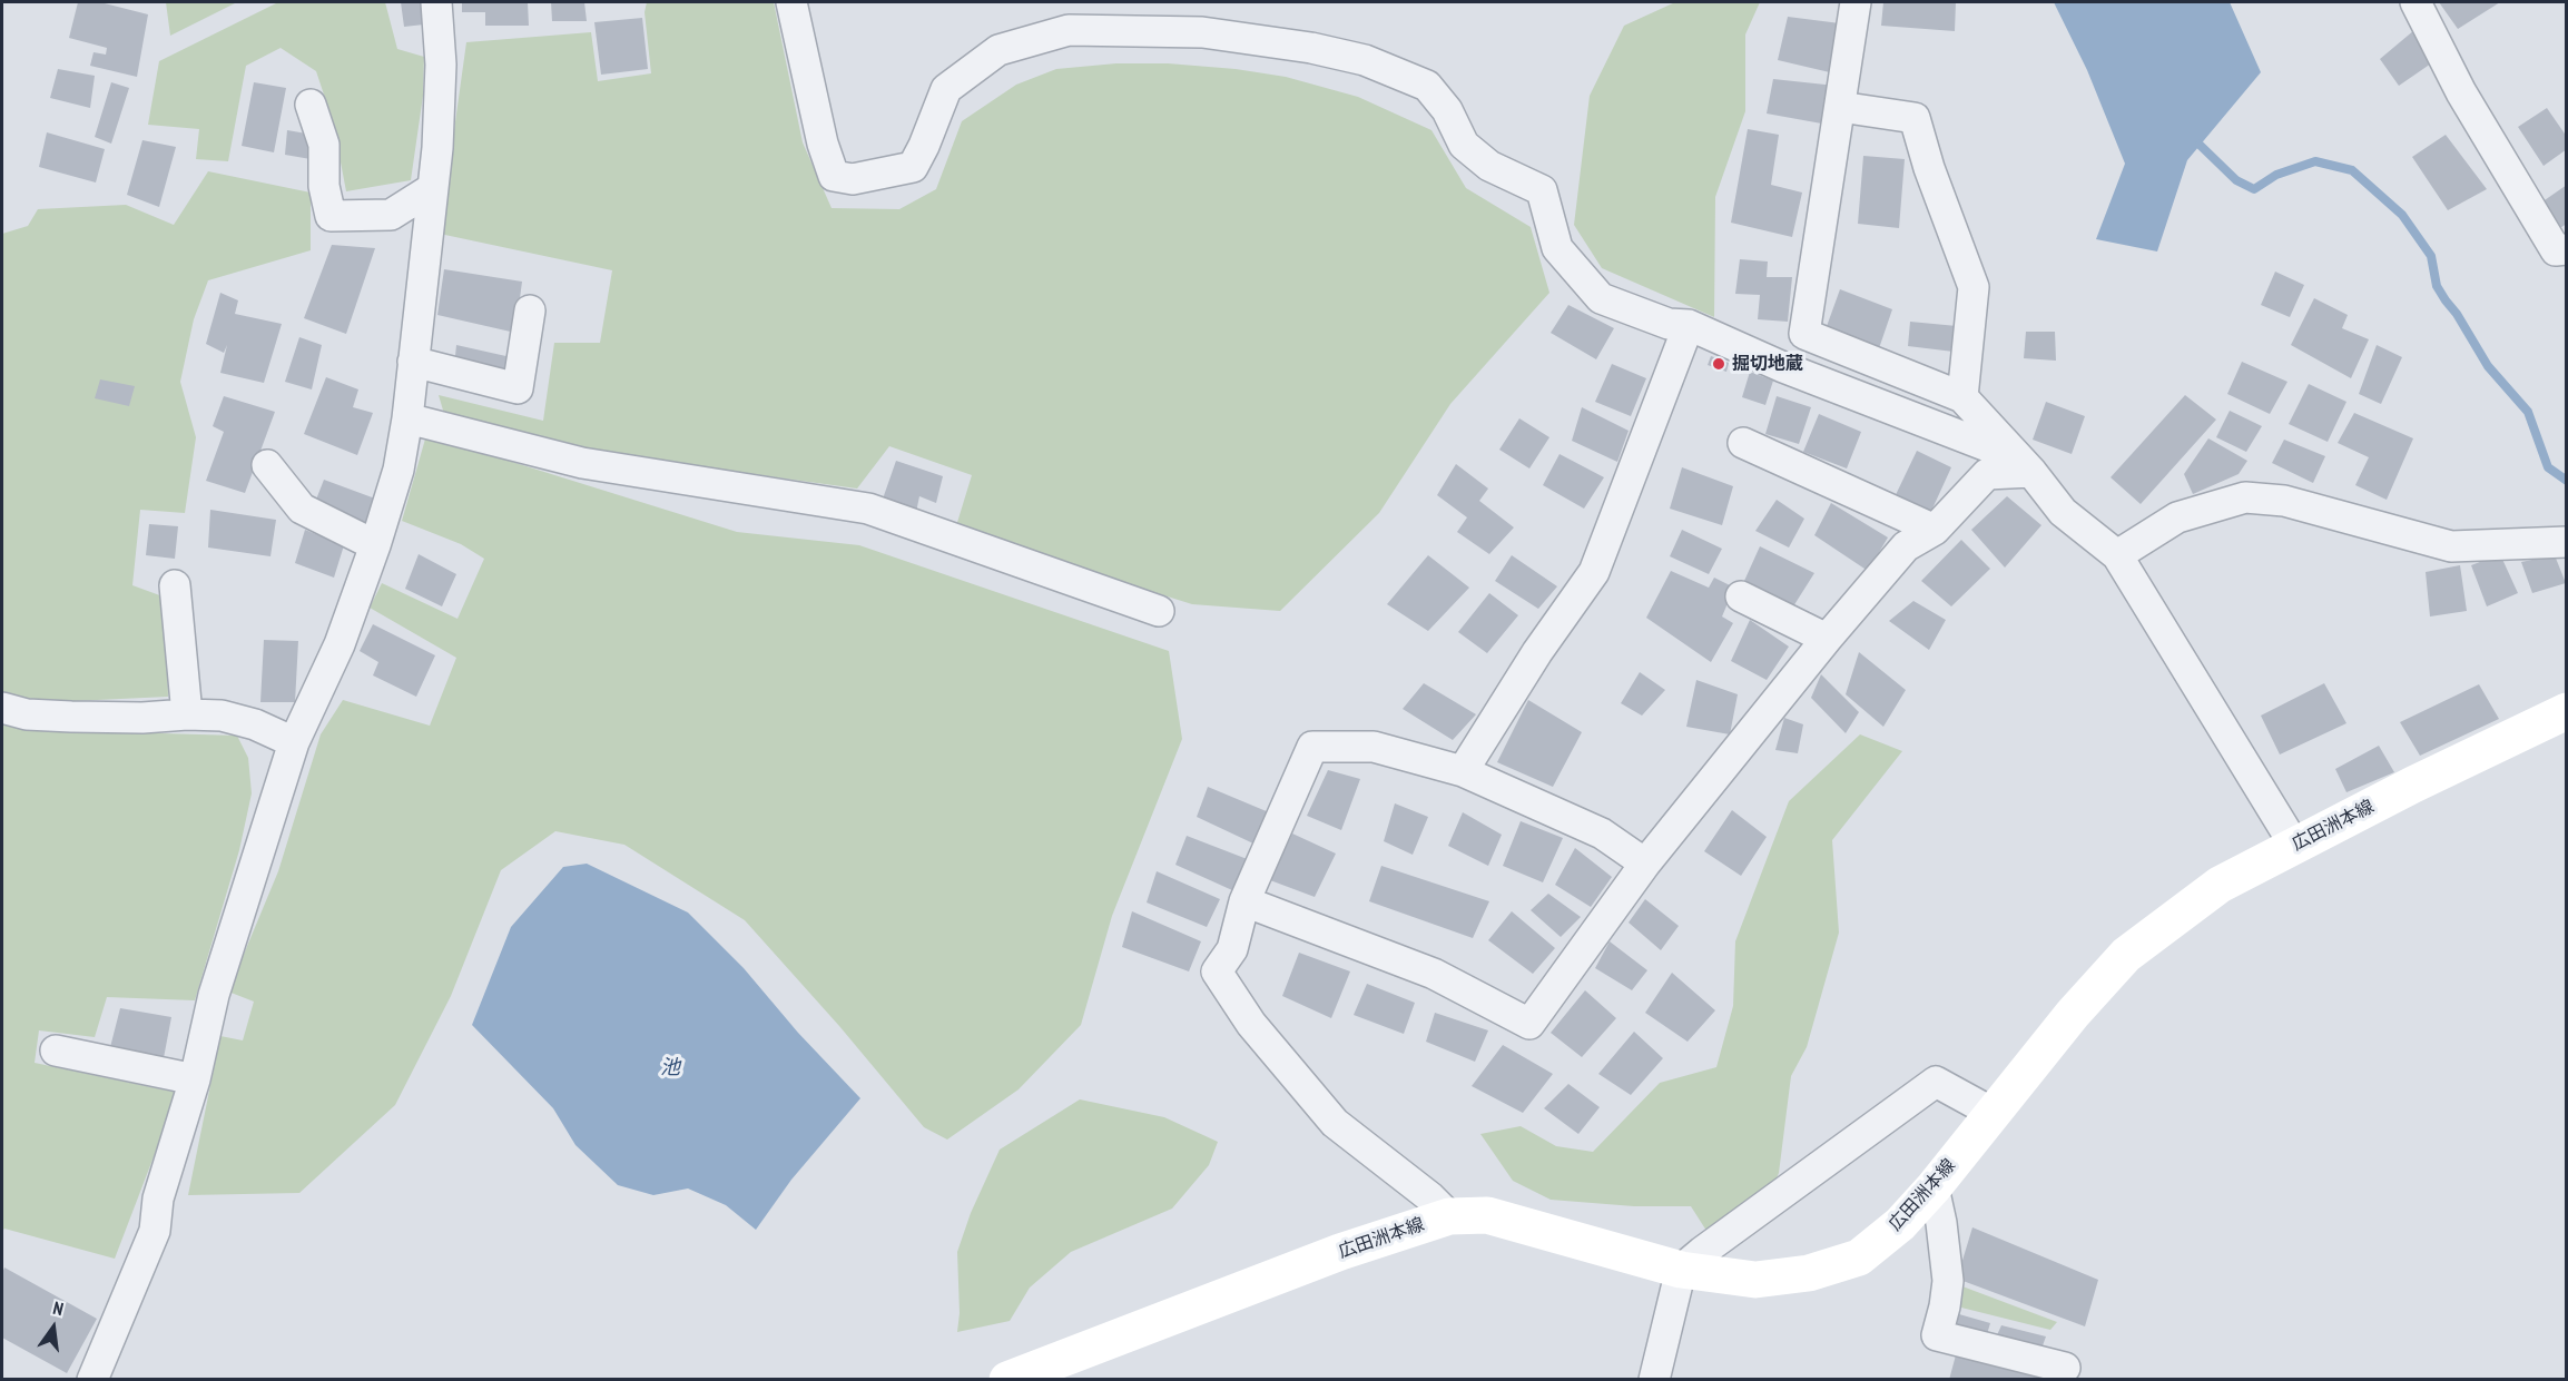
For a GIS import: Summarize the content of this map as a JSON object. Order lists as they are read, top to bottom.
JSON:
{
  "streets": {
    "main road": ["広田洲本線"]
  },
  "water": ["池"],
  "places": ["掘切地蔵"],
  "north": "top"
}
